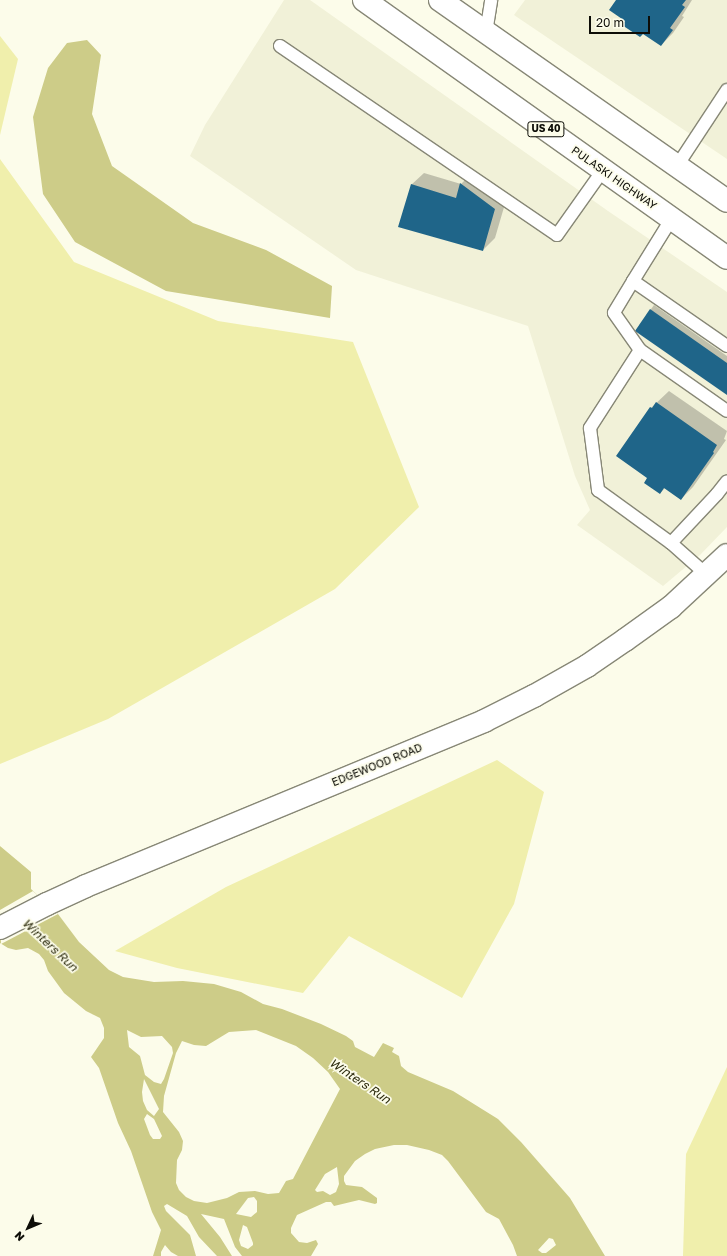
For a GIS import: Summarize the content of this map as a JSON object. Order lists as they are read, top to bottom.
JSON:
{
  "streets": {
    "main road": ["US 40", "PULASKI HIGHWAY", "EDGEWOOD ROAD"]
  },
  "water": ["Winters Run"],
  "scale_bar": "20 m",
  "north": "bottom left"
}
